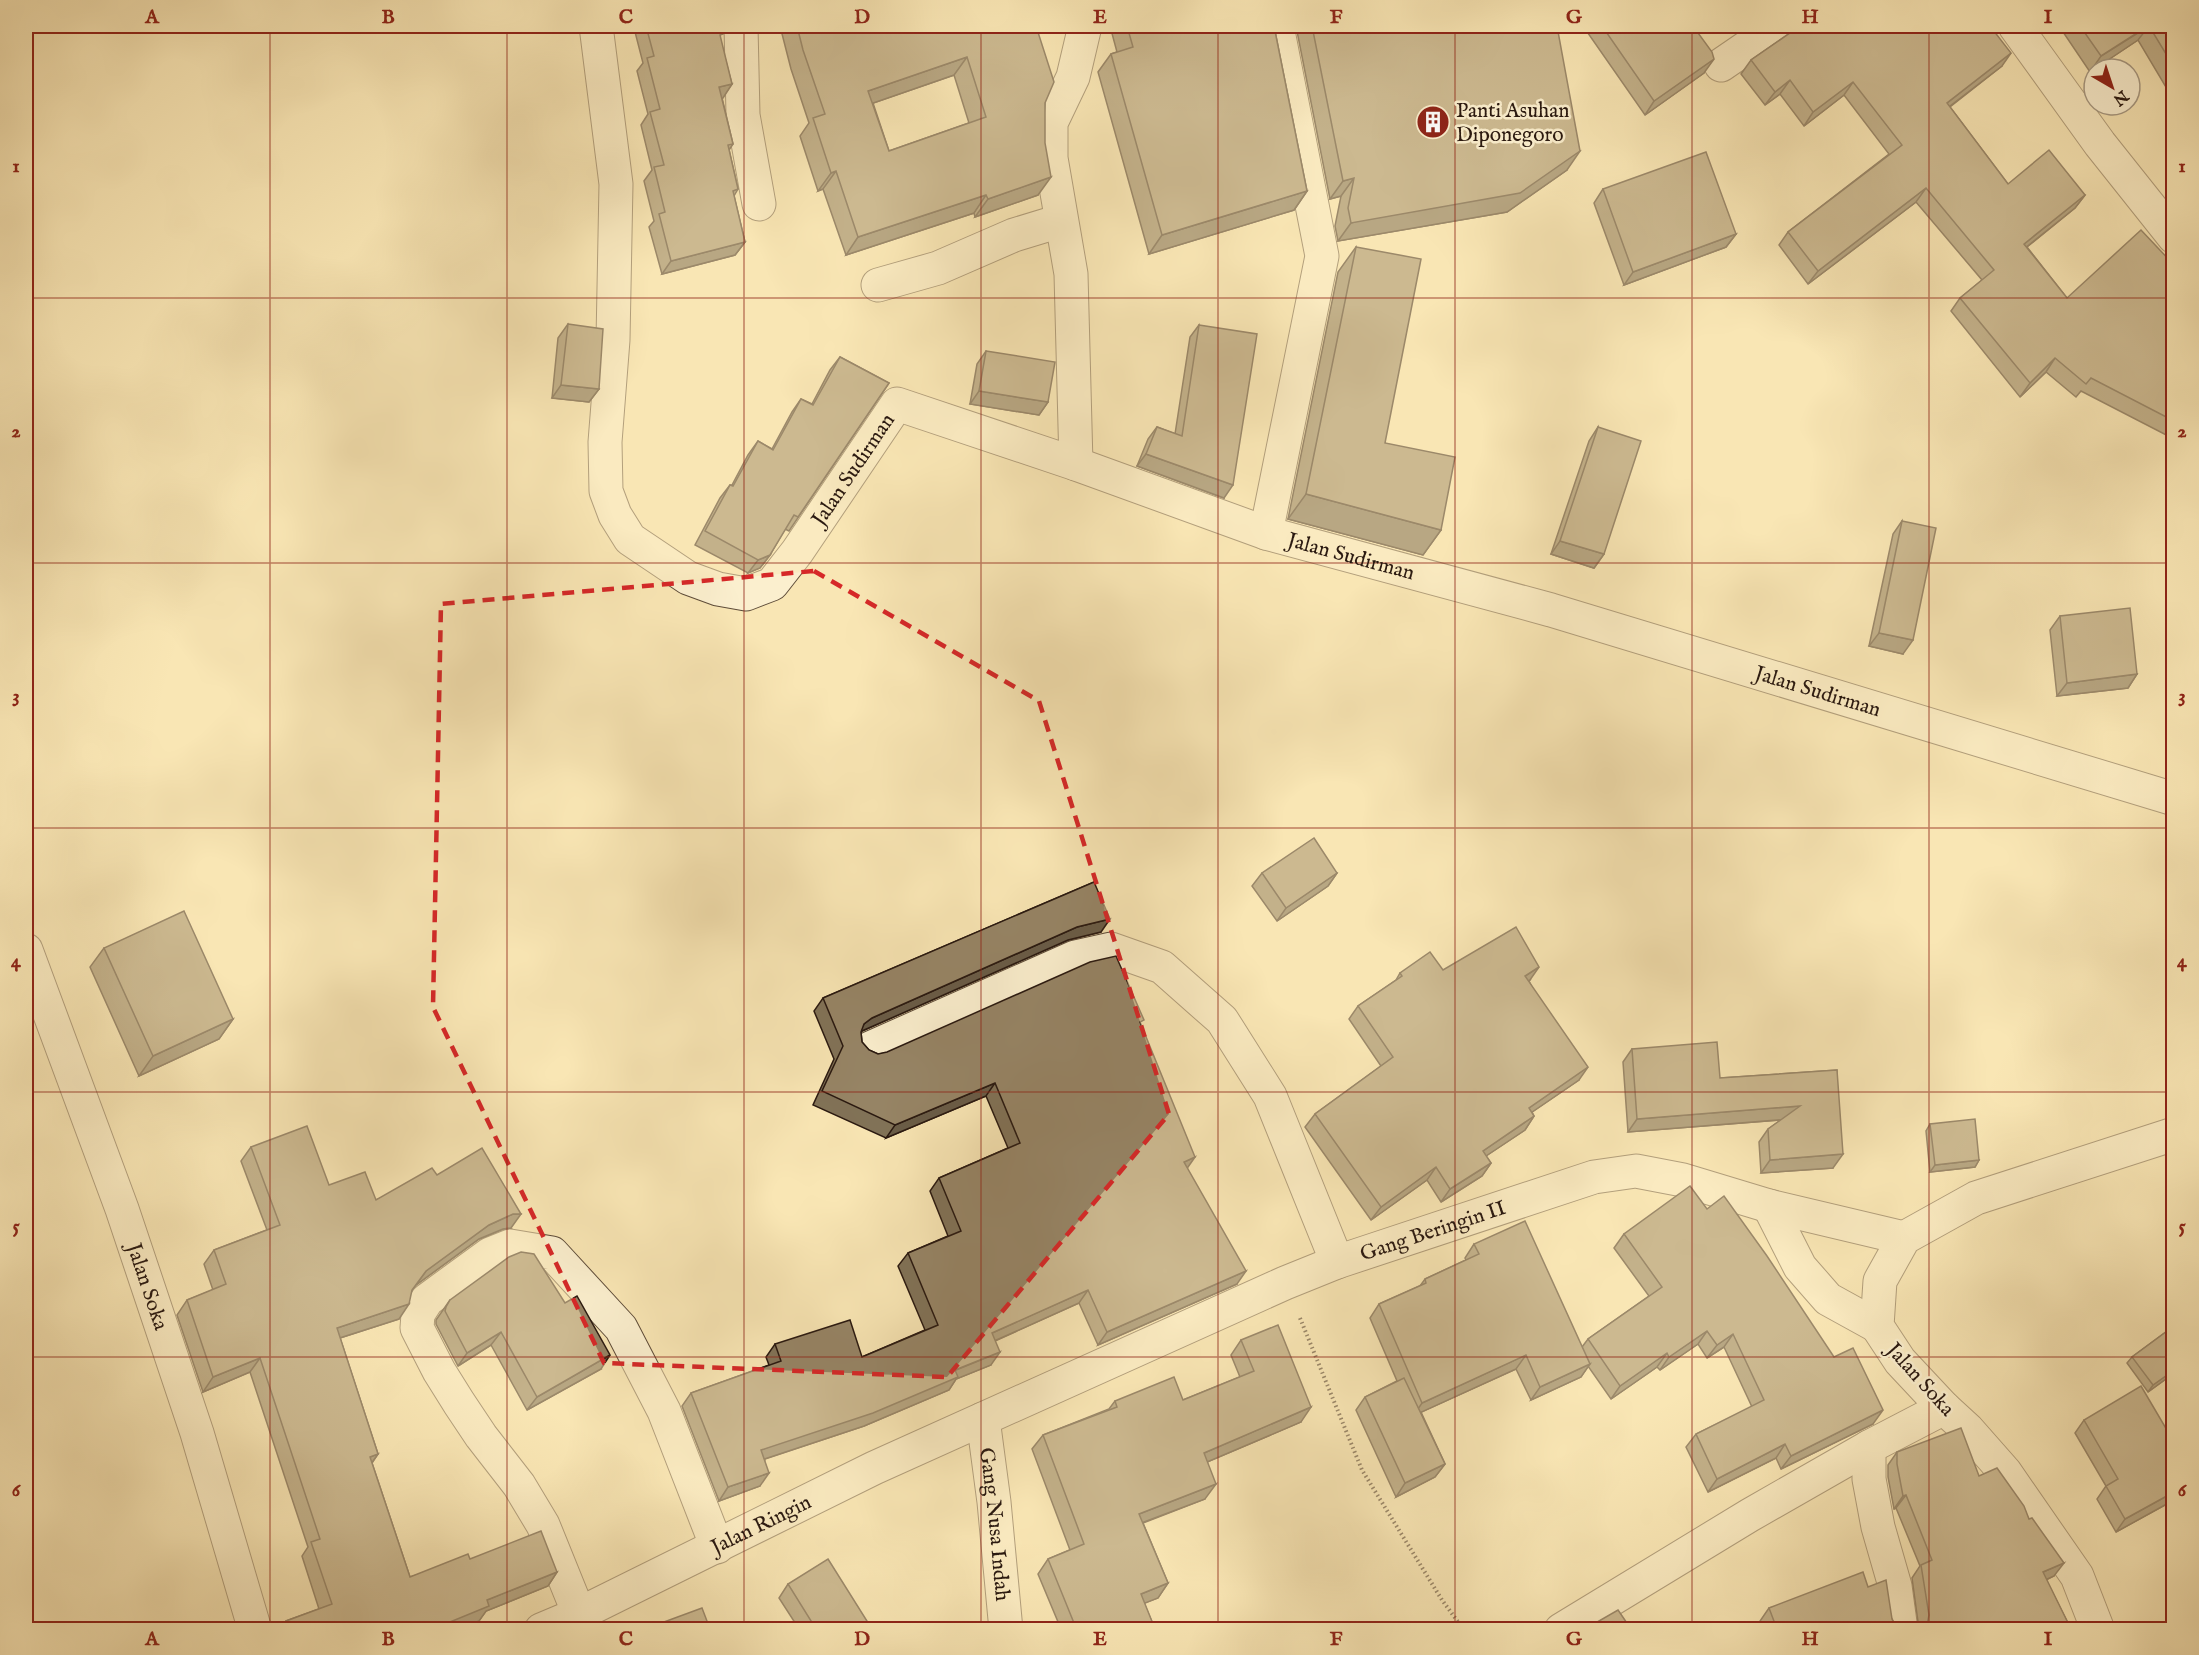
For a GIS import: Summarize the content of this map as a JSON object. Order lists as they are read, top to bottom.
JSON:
{
  "streets": {
    "street": [
      "Jalan Sudirman",
      "Gang Beringin II",
      "Jalan Soka",
      "Jalan Ringin",
      "Gang Nusa Indah"
    ]
  },
  "crossings": [
    ["Gang Beringin II", "Jalan Soka"],
    ["Gang Beringin II", "Jalan Ringin"],
    ["Gang Beringin II", "Gang Nusa Indah"],
    ["Jalan Ringin", "Gang Nusa Indah"]
  ],
  "places": {
    "building": ["Panti Asuhan Diponegoro"]
  },
  "north": "bottom right",
  "grid": {
    "columns": [
      "A",
      "B",
      "C",
      "D",
      "E",
      "F",
      "G",
      "H",
      "I"
    ],
    "rows": [
      "1",
      "2",
      "3",
      "4",
      "5",
      "6"
    ]
  }
}
